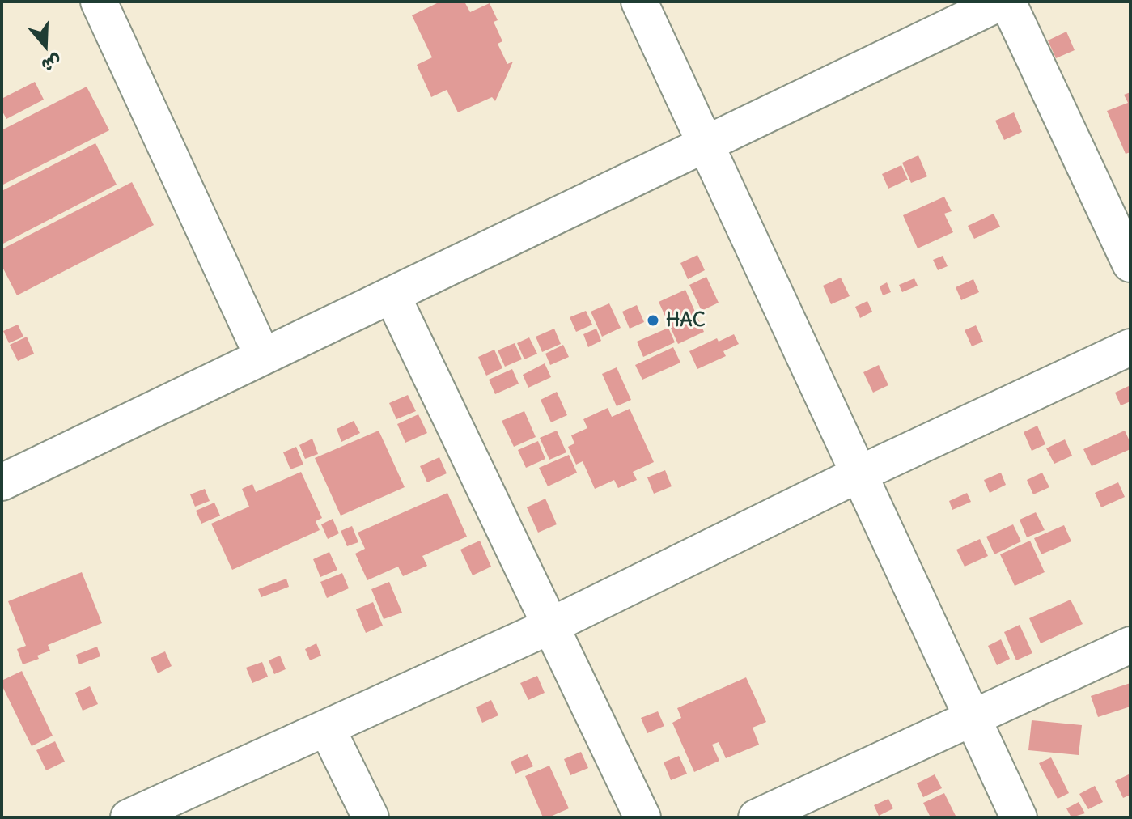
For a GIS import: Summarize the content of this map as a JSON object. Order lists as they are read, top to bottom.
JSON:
{
  "places": ["HAC"],
  "north": "bottom"
}
